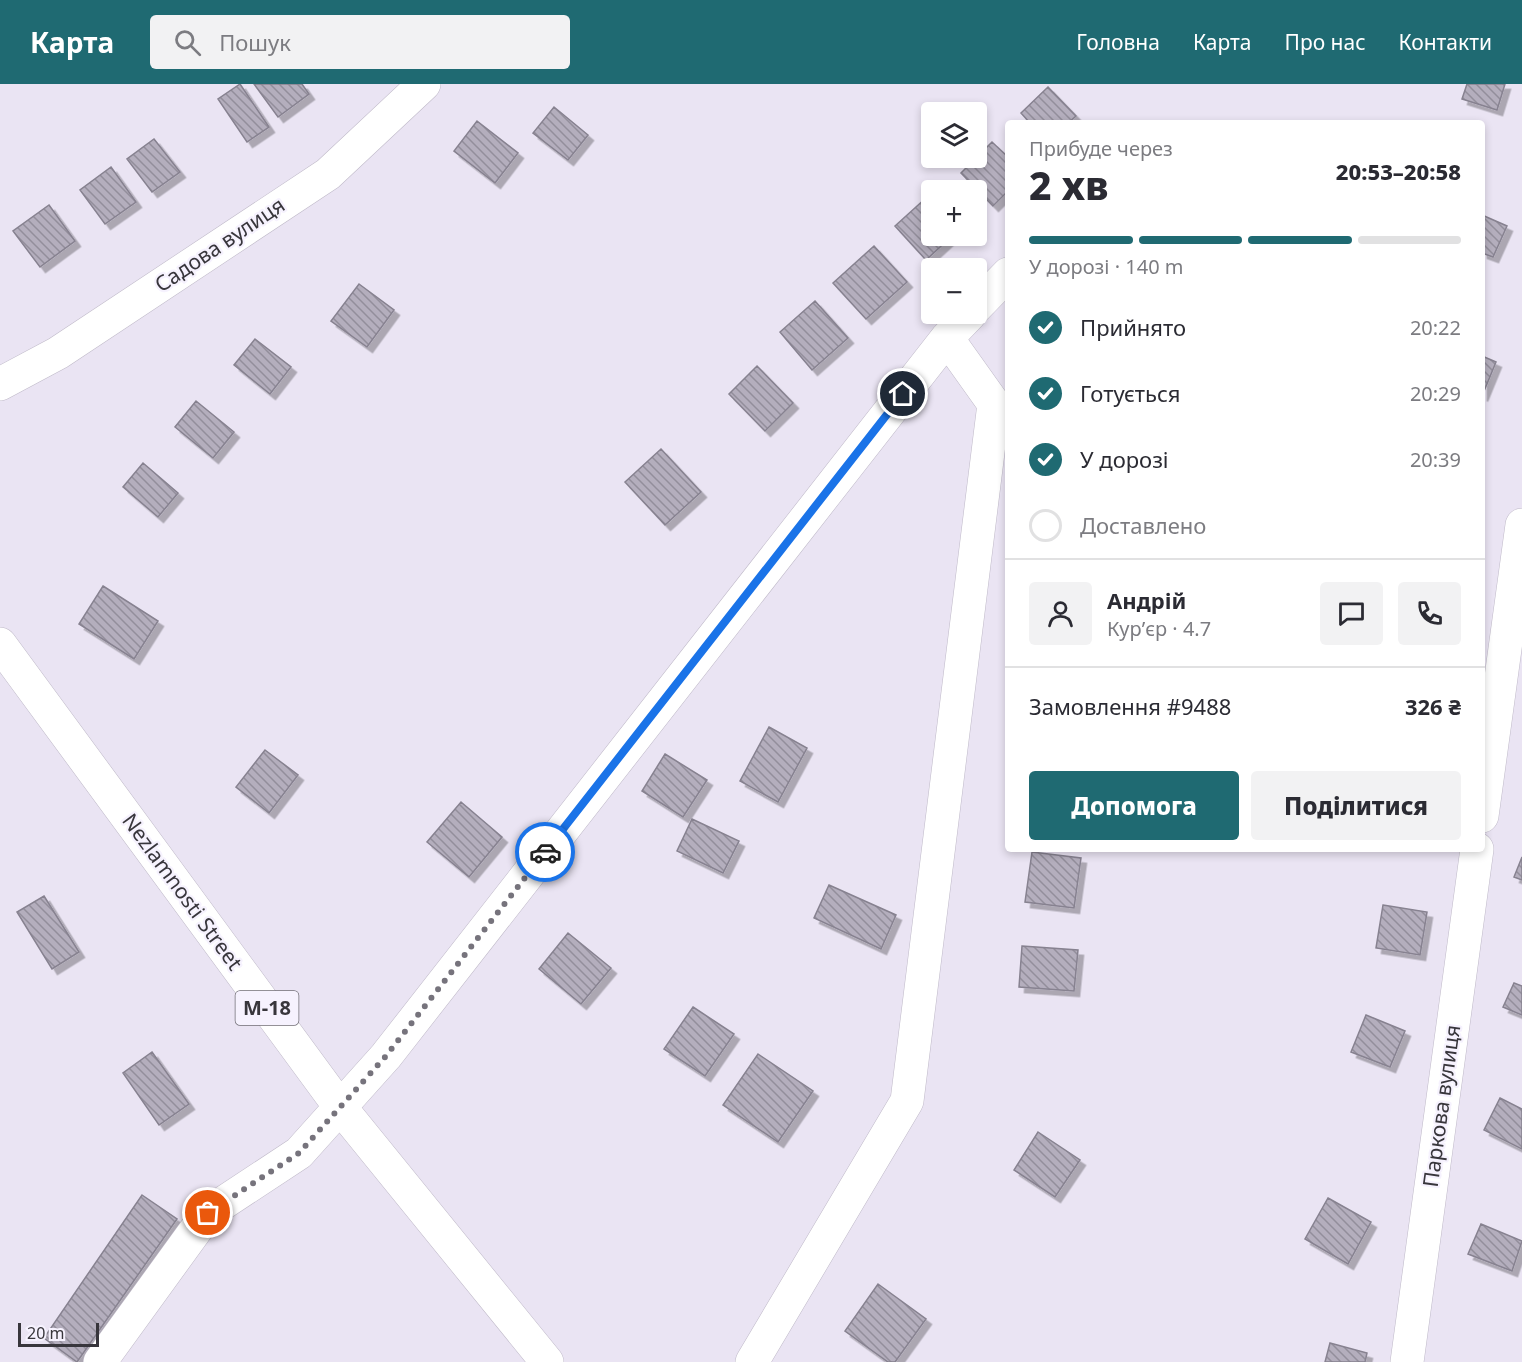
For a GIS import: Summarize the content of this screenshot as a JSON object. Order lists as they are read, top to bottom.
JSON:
{
  "streets": {
    "main road": [
      "Садова вулиця",
      "Nezlamnosti Street",
      "М-18",
      "Паркова вулиця"
    ]
  },
  "scale_bar": "20 m",
  "page": {
    "header": "Карта",
    "search": "Пошук",
    "nav": [
      "Головна",
      "Карта",
      "Про нас",
      "Контакти"
    ],
    "map_buttons": ["+", "−"],
    "heading": ["2 хв", "Прибуде через", "20:53–20:58"],
    "panel": [
      "Андрій",
      "Кур’єр · 4.7",
      "Замовлення #9488",
      "326 ₴"
    ],
    "bar": "У дорозі · 140 m",
    "list": [
      ["Прийнято", "20:22"],
      ["Готується", "20:29"],
      ["У дорозі", "20:39"],
      "Доставлено"
    ],
    "buttons": ["Допомога", "Поділитися"],
    "scale": "20 m"
  }
}
